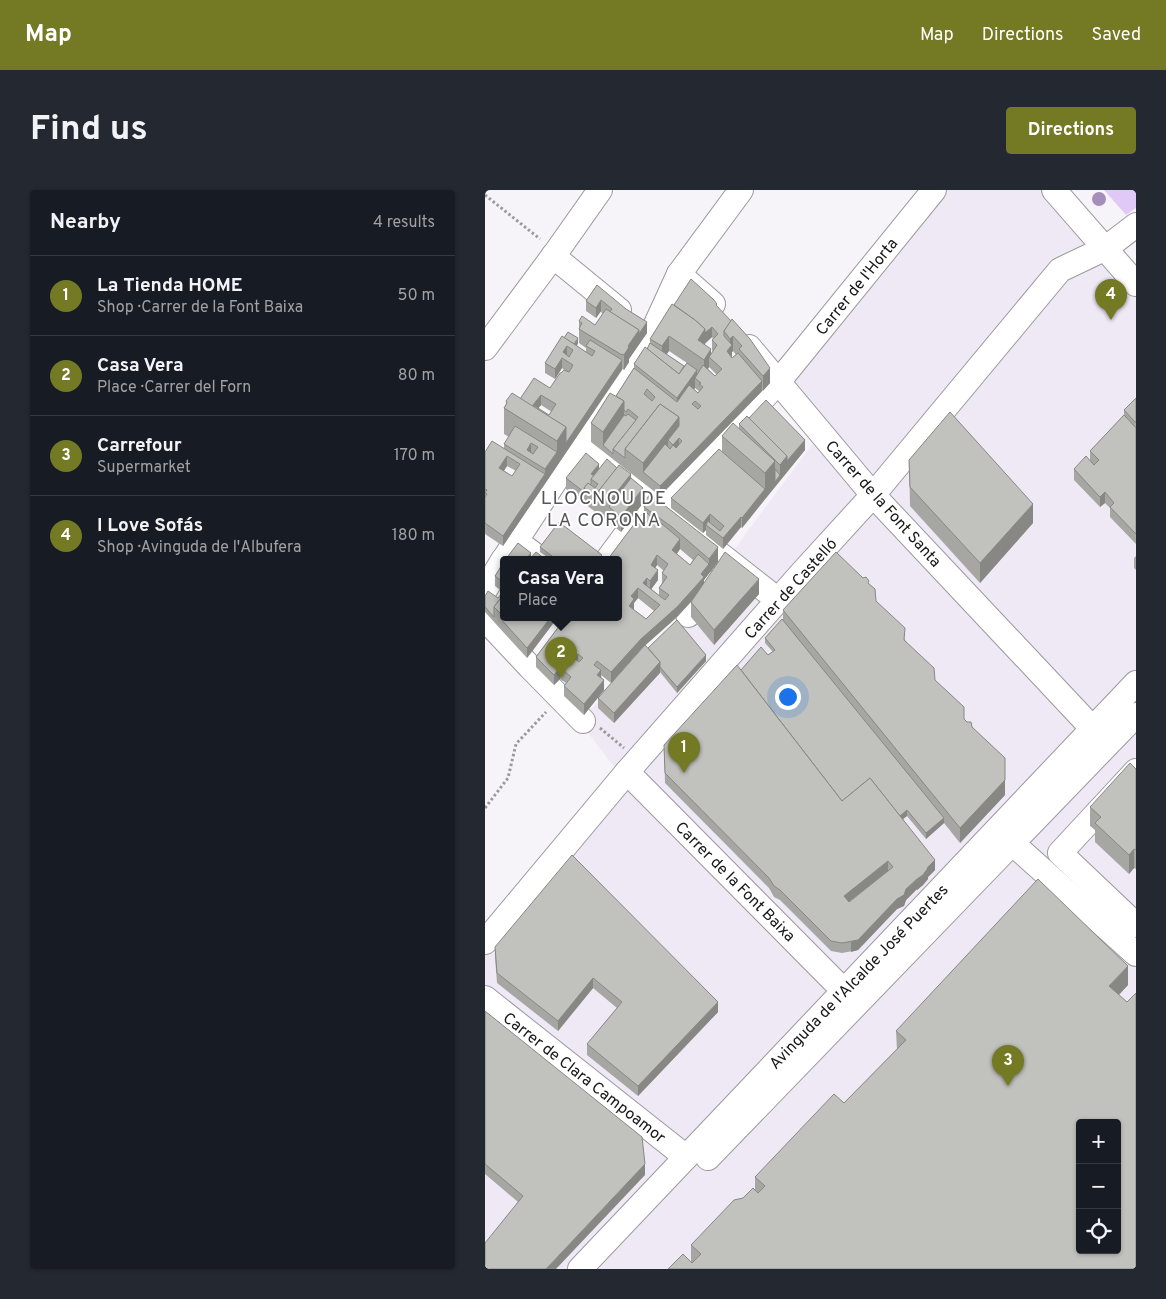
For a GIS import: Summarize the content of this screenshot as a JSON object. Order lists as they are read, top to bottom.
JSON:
{
  "streets": {
    "street": [
      "Carrer de l'Horta",
      "Carrer de la Font Santa",
      "Carrer de Castelló",
      "Carrer de la Font Baixa",
      "Avinguda de l'Alcalde José Puertes",
      "Carrer de Clara Campoamor"
    ]
  },
  "crossings": [
    ["Carrer de l'Horta", "Carrer de la Font Santa"],
    ["Carrer de la Font Santa", "Carrer de Castelló"],
    ["Carrer de la Font Santa", "Avinguda de l'Alcalde José Puertes"],
    ["Carrer de Castelló", "Carrer de la Font Baixa"],
    ["Carrer de la Font Baixa", "Avinguda de l'Alcalde José Puertes"],
    ["Avinguda de l'Alcalde José Puertes", "Carrer de Clara Campoamor"]
  ],
  "districts": ["LLOCNOU DE LA CORONA"],
  "page": {
    "header": "Map",
    "nav": ["Map", "Directions", "Saved"],
    "buttons": "Directions",
    "title": "Find us",
    "heading": ["Nearby", "4 results"],
    "list": [
      {
        "mark": "1",
        "name": "La Tienda HOME",
        "note": "Shop · Carrer de la Font Baixa",
        "value": "50 m"
      },
      {
        "mark": "2",
        "name": "Casa Vera",
        "note": "Place · Carrer del Forn",
        "value": "80 m"
      },
      {
        "mark": "3",
        "name": "Carrefour",
        "note": "Supermarket",
        "value": "170 m"
      },
      {
        "mark": "4",
        "name": "I Love Sofás",
        "note": "Shop · Avinguda de l'Albufera",
        "value": "180 m"
      }
    ],
    "pins": [
      "4",
      "2",
      "1",
      "3"
    ],
    "popup": ["Casa Vera", "Place"],
    "map_buttons": ["+", "−"]
  }
}
